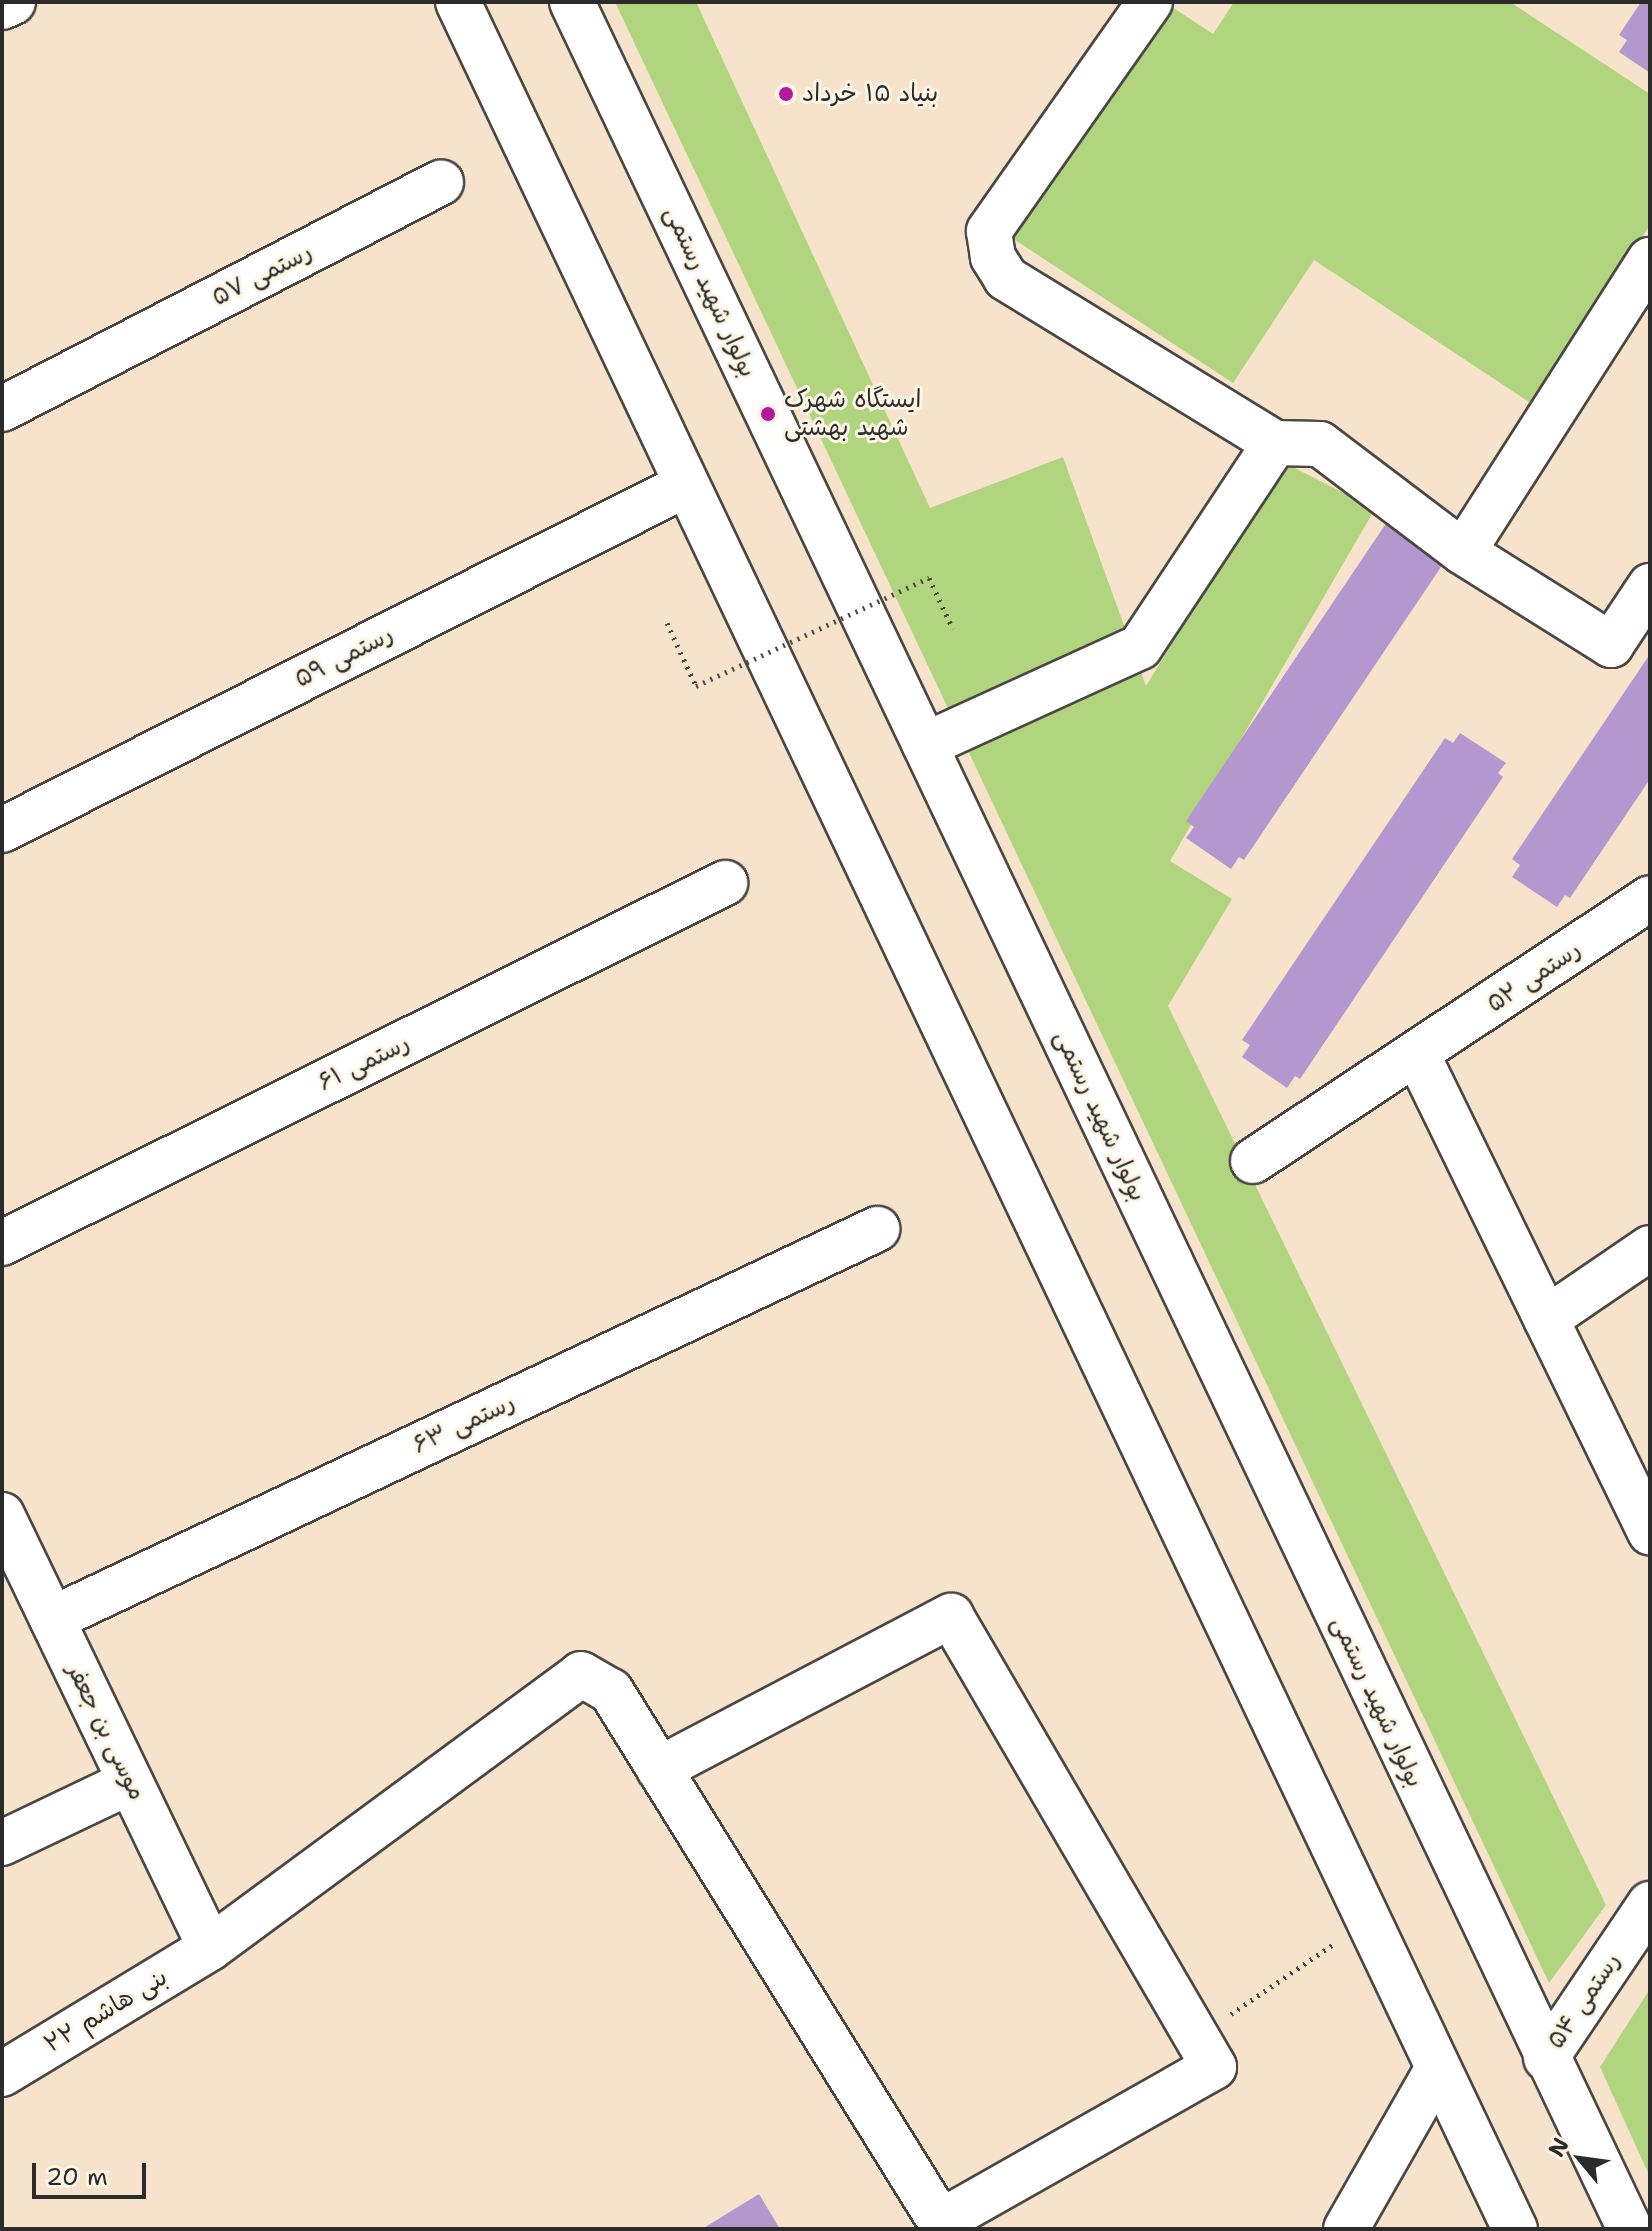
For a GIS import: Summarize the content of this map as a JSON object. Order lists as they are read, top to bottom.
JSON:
{
  "streets": {
    "street": [
      "رستمی ۵۷",
      "بولوار شهید رستمی",
      "رستمی ۵۹",
      "رستمی ۵۲",
      "رستمی ۶۱",
      "رستمی ۶۳",
      "موسی بن جعفر",
      "رستمی ۵۴",
      "بنی هاشم ۲۲"
    ]
  },
  "crossings": [
    ["بولوار شهید رستمی", "رستمی ۵۴"],
    ["رستمی ۶۳", "موسی بن جعفر"],
    ["موسی بن جعفر", "بنی هاشم ۲۲"]
  ],
  "places": ["بنیاد ۱۵ خرداد", "ایستگاه شهرک شهید بهشتی"],
  "scale_bar": "20 m",
  "north": "top left"
}
